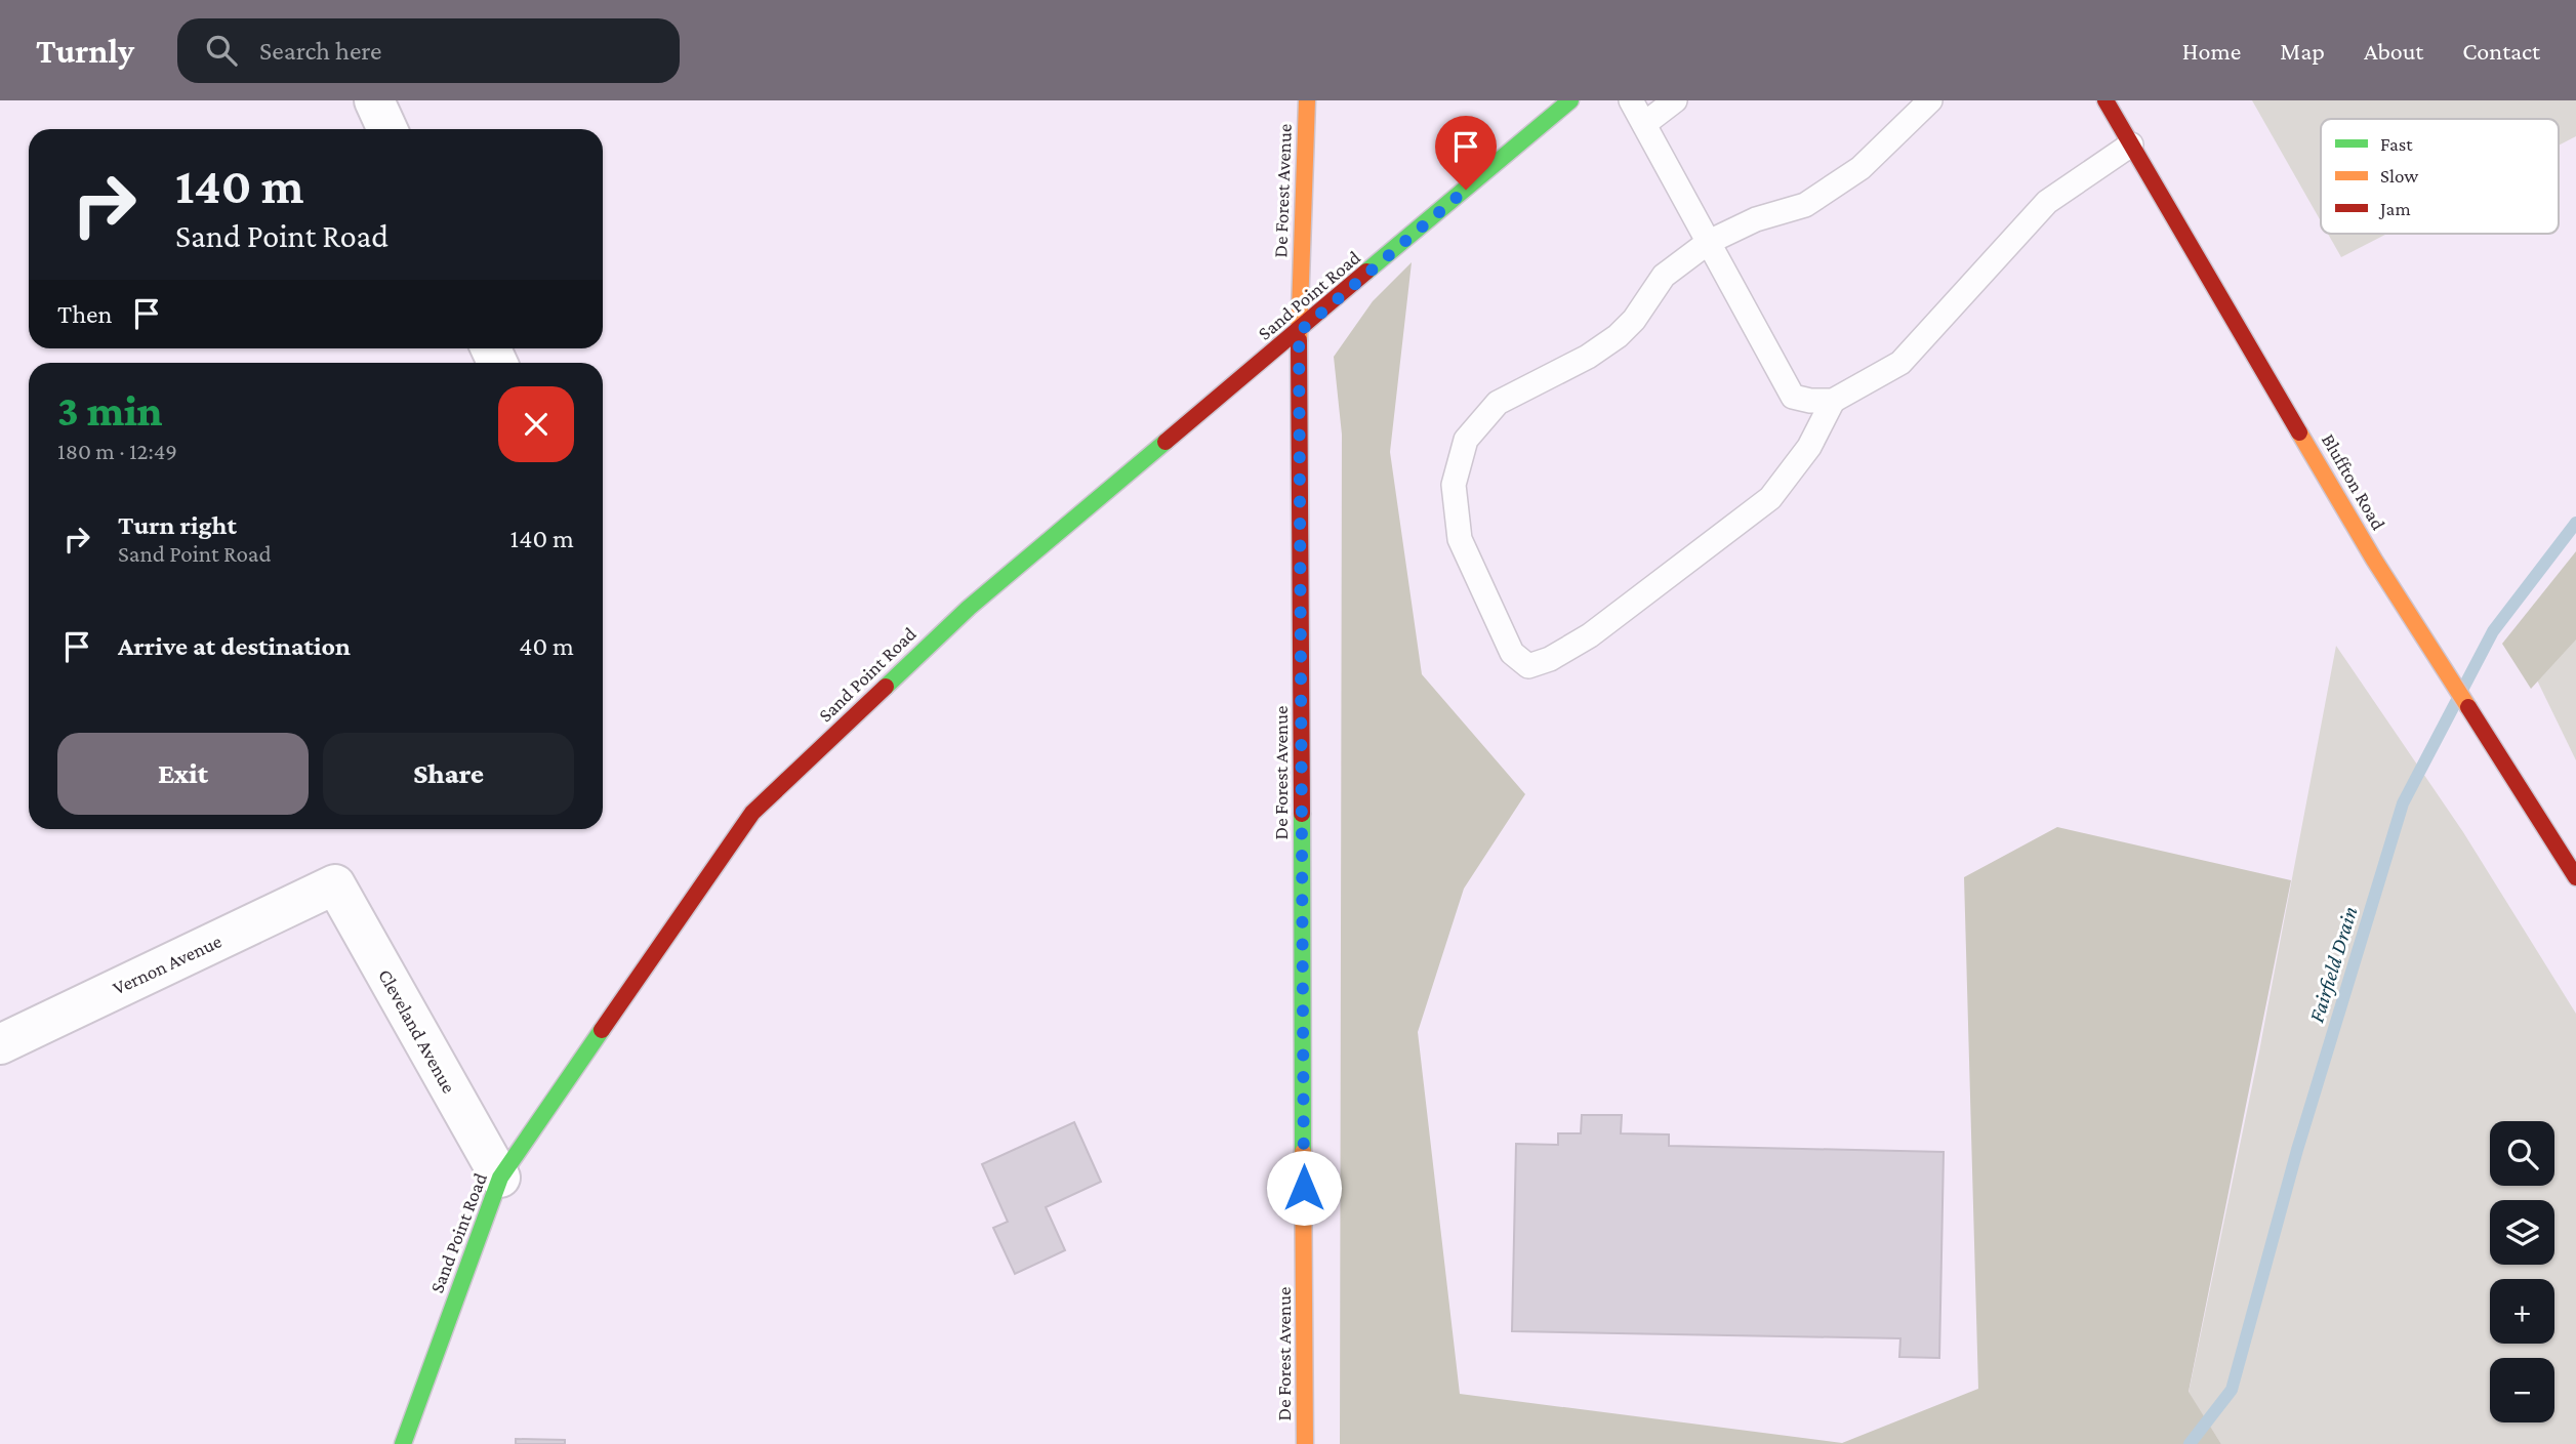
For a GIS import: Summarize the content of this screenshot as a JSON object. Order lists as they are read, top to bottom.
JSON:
{
  "streets": {
    "street": [
      "De Forest Avenue",
      "Sand Point Road",
      "Bluffton Road",
      "Vernon Avenue",
      "Cleveland Avenue"
    ]
  },
  "crossings": [
    ["De Forest Avenue", "Sand Point Road"],
    ["Sand Point Road", "Cleveland Avenue"],
    ["Vernon Avenue", "Cleveland Avenue"]
  ],
  "water": ["Fairfield Drain"],
  "legend": ["Fast", "Slow", "Jam"],
  "page": {
    "header": "Turnly",
    "search": "Search here",
    "nav": [
      "Home",
      "Map",
      "About",
      "Contact"
    ],
    "turn": ["140 m", "Sand Point Road"],
    "then": "Then",
    "heading": ["3 min", "180 m · 12:49"],
    "list": [
      {
        "name": "Turn right",
        "note": "Sand Point Road",
        "value": "140 m"
      },
      {
        "name": "Arrive at destination",
        "value": "40 m"
      }
    ],
    "buttons": ["Exit", "Share"],
    "map_buttons": ["+", "−"]
  }
}
